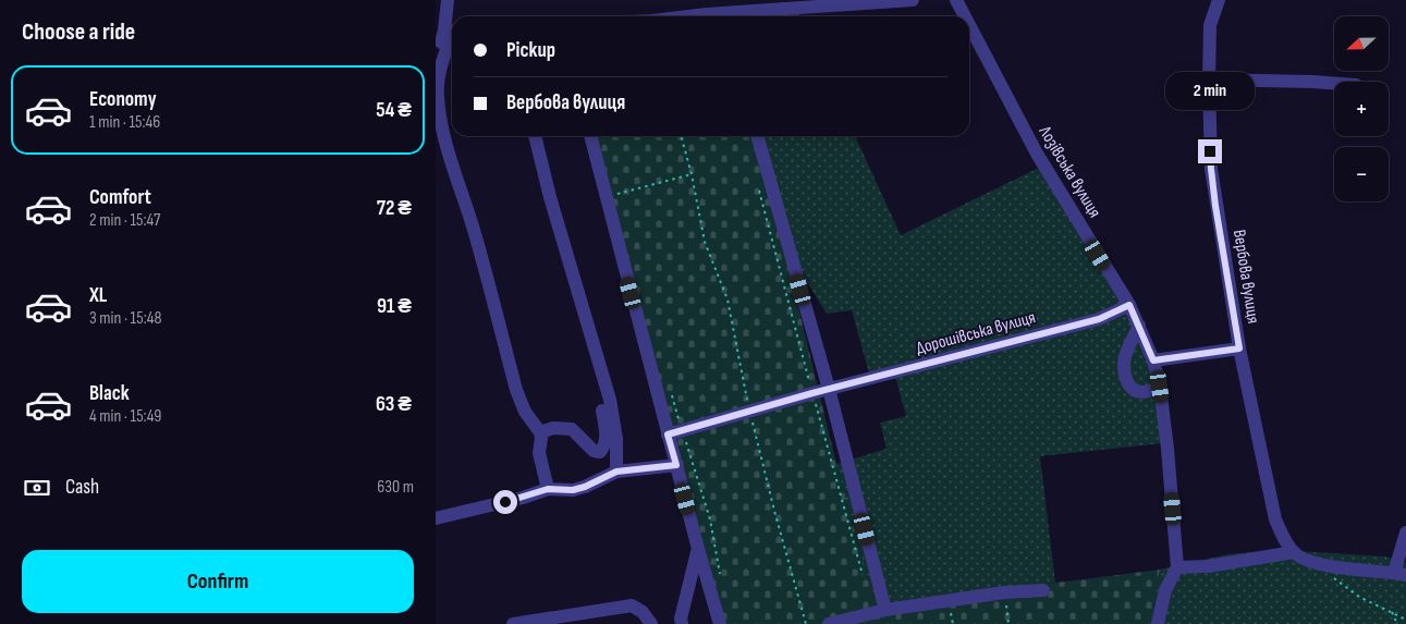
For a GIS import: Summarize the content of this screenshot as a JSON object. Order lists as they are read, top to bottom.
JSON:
{
  "streets": {
    "street": ["Лозівська вулиця", "Вербова вулиця", "Дорошівська вулиця"]
  },
  "crossings": [
    ["Лозівська вулиця", "Дорошівська вулиця"]
  ],
  "north": "left",
  "page": {
    "heading": "Choose a ride",
    "map_buttons": ["+", "−"],
    "banner": ["Pickup", "Вербова вулиця"],
    "list": [
      {
        "name": "Economy",
        "note": "1 min · 15:46",
        "value": "54 ₴"
      },
      {
        "name": "Comfort",
        "note": "2 min · 15:47",
        "value": "72 ₴"
      },
      {
        "name": "XL",
        "note": "3 min · 15:48",
        "value": "91 ₴"
      },
      {
        "name": "Black",
        "note": "4 min · 15:49",
        "value": "63 ₴"
      }
    ],
    "bubble": "2 min",
    "pay": ["Cash", "630 m"],
    "buttons": "Confirm"
  }
}
